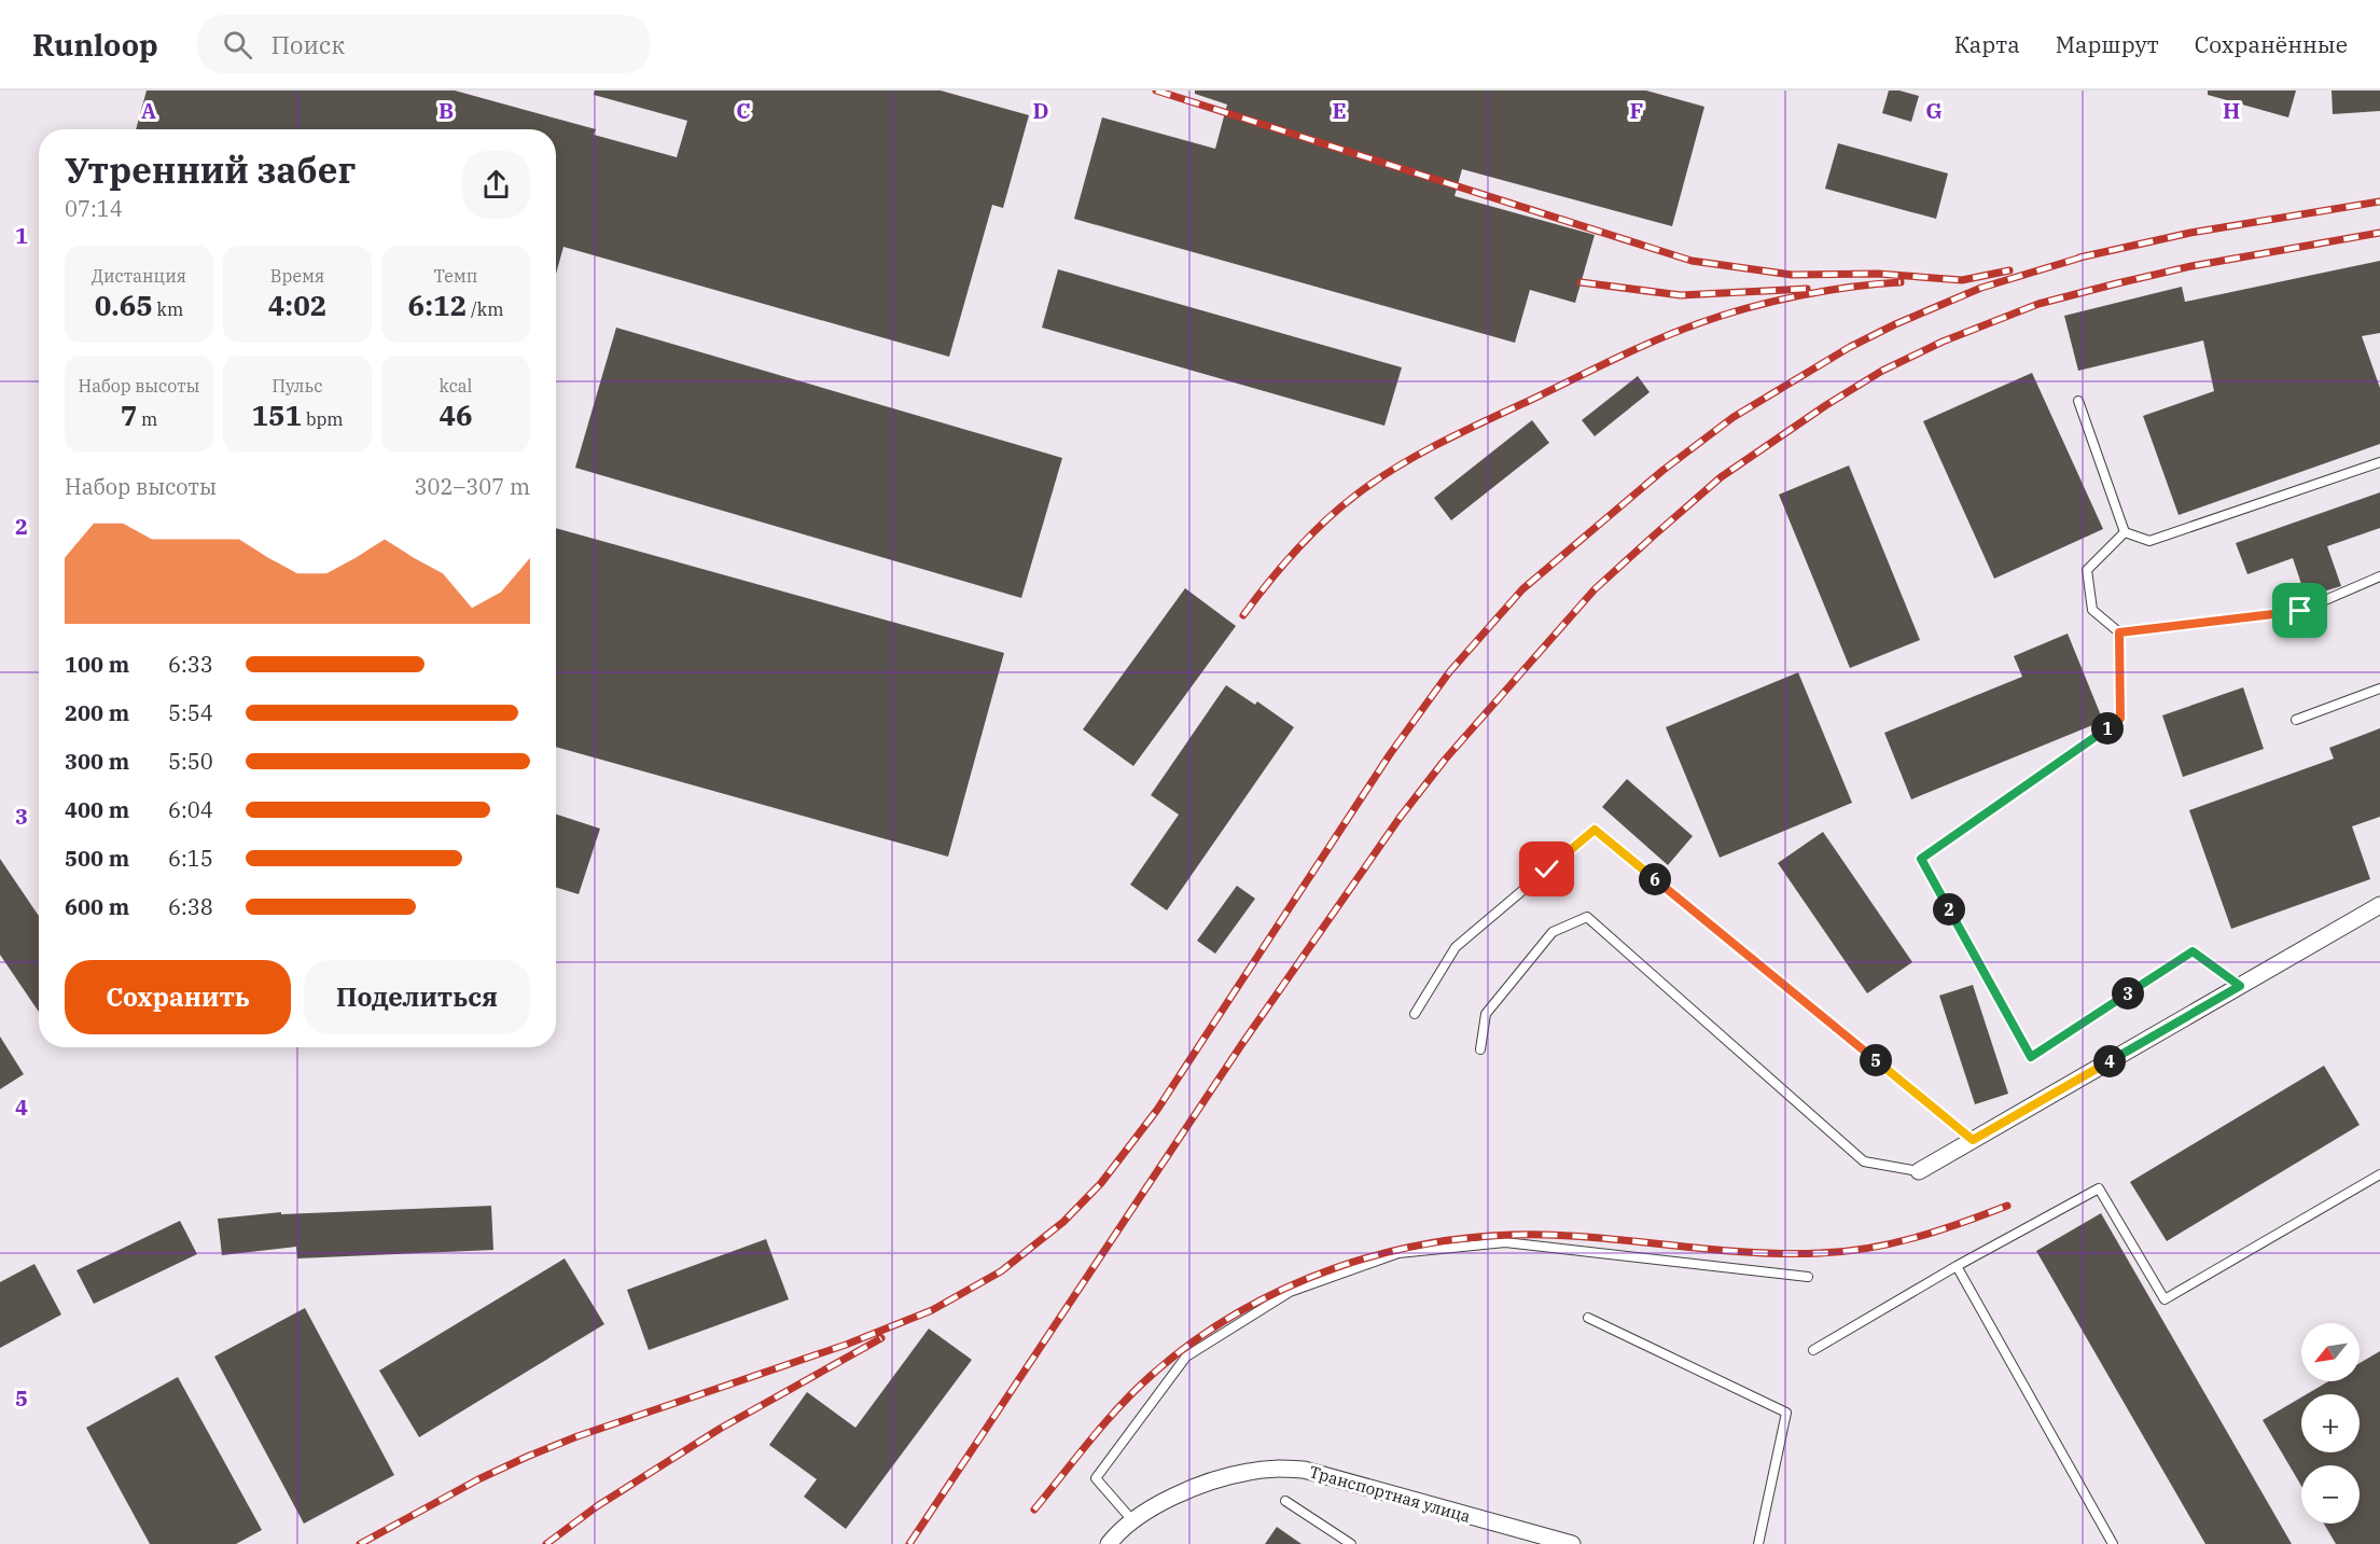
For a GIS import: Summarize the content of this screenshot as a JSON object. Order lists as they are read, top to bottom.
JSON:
{
  "streets": {
    "street": ["Транспортная улица"]
  },
  "north": "bottom left",
  "page": {
    "header": "Runloop",
    "search": "Поиск",
    "nav": ["Карта", "Маршрут", "Сохранённые"],
    "heading": ["Утренний забег", "07:14"],
    "stats": [
      ["Дистанция", "0.65 km"],
      ["Время", "4:02"],
      ["Темп", "6:12 /km"],
      ["Набор высоты", "7 m"],
      ["Пульс", "151 bpm"],
      ["kcal", "46"]
    ],
    "chart": ["Набор высоты", "302–307 m"],
    "list": [
      {
        "name": "100 m",
        "note": "6:33"
      },
      {
        "name": "200 m",
        "note": "5:54"
      },
      {
        "name": "300 m",
        "note": "5:50"
      },
      {
        "name": "400 m",
        "note": "6:04"
      },
      {
        "name": "500 m",
        "note": "6:15"
      },
      {
        "name": "600 m",
        "note": "6:38"
      }
    ],
    "pins": [
      "1",
      "6",
      "2",
      "3",
      "5",
      "4"
    ],
    "buttons": ["Сохранить", "Поделиться"],
    "map_buttons": ["+", "−"]
  },
  "grid": {
    "columns": [
      "A",
      "B",
      "C",
      "D",
      "E",
      "F",
      "G",
      "H"
    ],
    "rows": [
      "1",
      "2",
      "3",
      "4",
      "5"
    ]
  }
}
